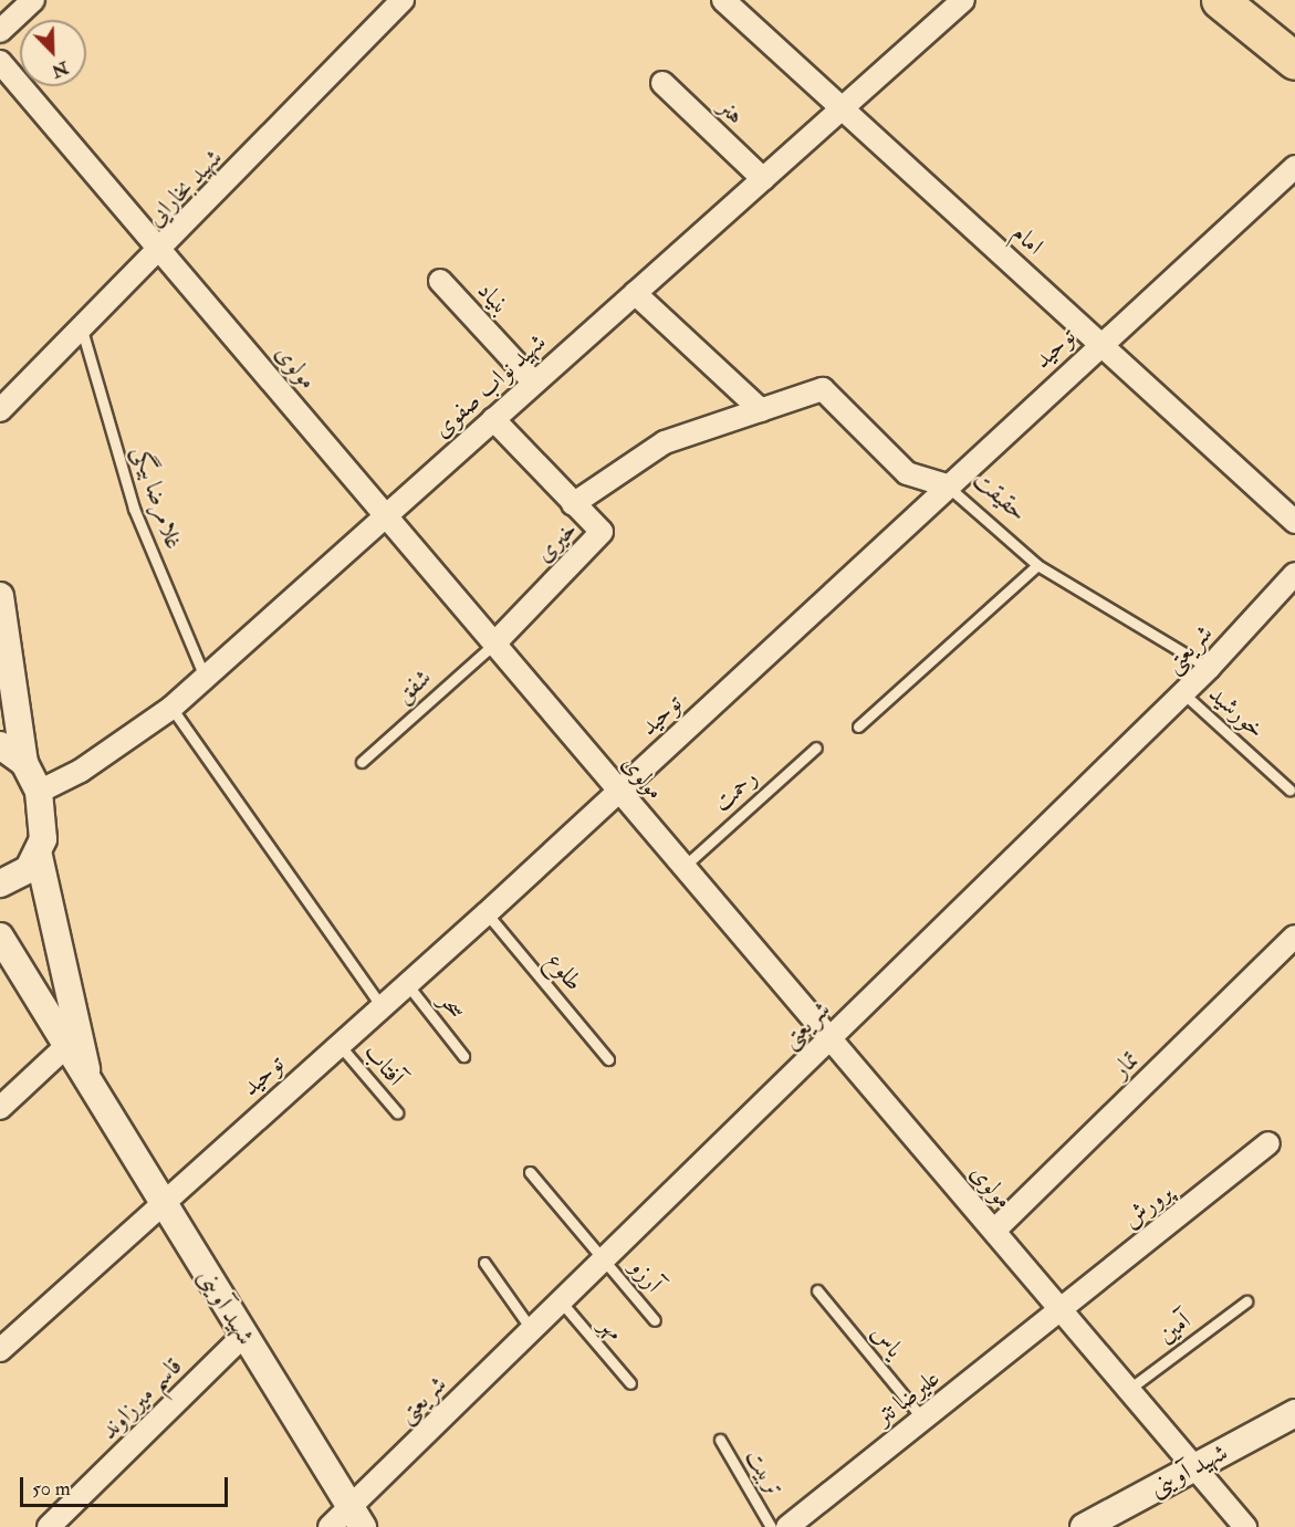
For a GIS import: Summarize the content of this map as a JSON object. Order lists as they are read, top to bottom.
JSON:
{
  "streets": {
    "street": [
      "هنر",
      "شهید بخارایی",
      "امام",
      "بنیاد",
      "توحید",
      "مولوی",
      "شهید نواب صفوی",
      "حقیقت",
      "خیری",
      "شریعتی",
      "تمار",
      "پرورش",
      "شهید آوینی",
      "علیرضا تتر",
      "قاسم میرزاوند"
    ],
    "lane": [
      "غلامرضا بیگی",
      "شفق",
      "خورشید",
      "رحمت",
      "طلوع",
      "سحر",
      "آفتاب",
      "آرزو",
      "آمین",
      "مهر",
      "یاس",
      "تربیت"
    ]
  },
  "crossings": [
    ["هنر", "شهید نواب صفوی"],
    ["شهید بخارایی", "مولوی"],
    ["شهید بخارایی", "غلامرضا بیگی"],
    ["امام", "توحید"],
    ["امام", "شهید نواب صفوی"],
    ["بنیاد", "شهید نواب صفوی"],
    ["توحید", "مولوی"],
    ["توحید", "حقیقت"],
    ["توحید", "طلوع"],
    ["توحید", "سحر"],
    ["توحید", "آفتاب"],
    ["توحید", "شهید آوینی"],
    ["مولوی", "شهید نواب صفوی"],
    ["مولوی", "خیری"],
    ["مولوی", "شریعتی"],
    ["مولوی", "شفق"],
    ["مولوی", "رحمت"],
    ["مولوی", "تمار"],
    ["مولوی", "پرورش"],
    ["مولوی", "شهید آوینی"],
    ["مولوی", "آمین"],
    ["مولوی", "علیرضا تتر"],
    ["شهید نواب صفوی", "غلامرضا بیگی"],
    ["شهید نواب صفوی", "خیری"],
    ["شهید نواب صفوی", "شهید آوینی"],
    ["حقیقت", "خیری"],
    ["حقیقت", "شریعتی"],
    ["خیری", "شفق"],
    ["شریعتی", "خورشید"],
    ["شریعتی", "آرزو"],
    ["شریعتی", "شهید آوینی"],
    ["شریعتی", "مهر"],
    ["پرورش", "علیرضا تتر"],
    ["شهید آوینی", "قاسم میرزاوند"],
    ["یاس", "علیرضا تتر"]
  ],
  "scale_bar": "50 m",
  "north": "bottom right"
}
